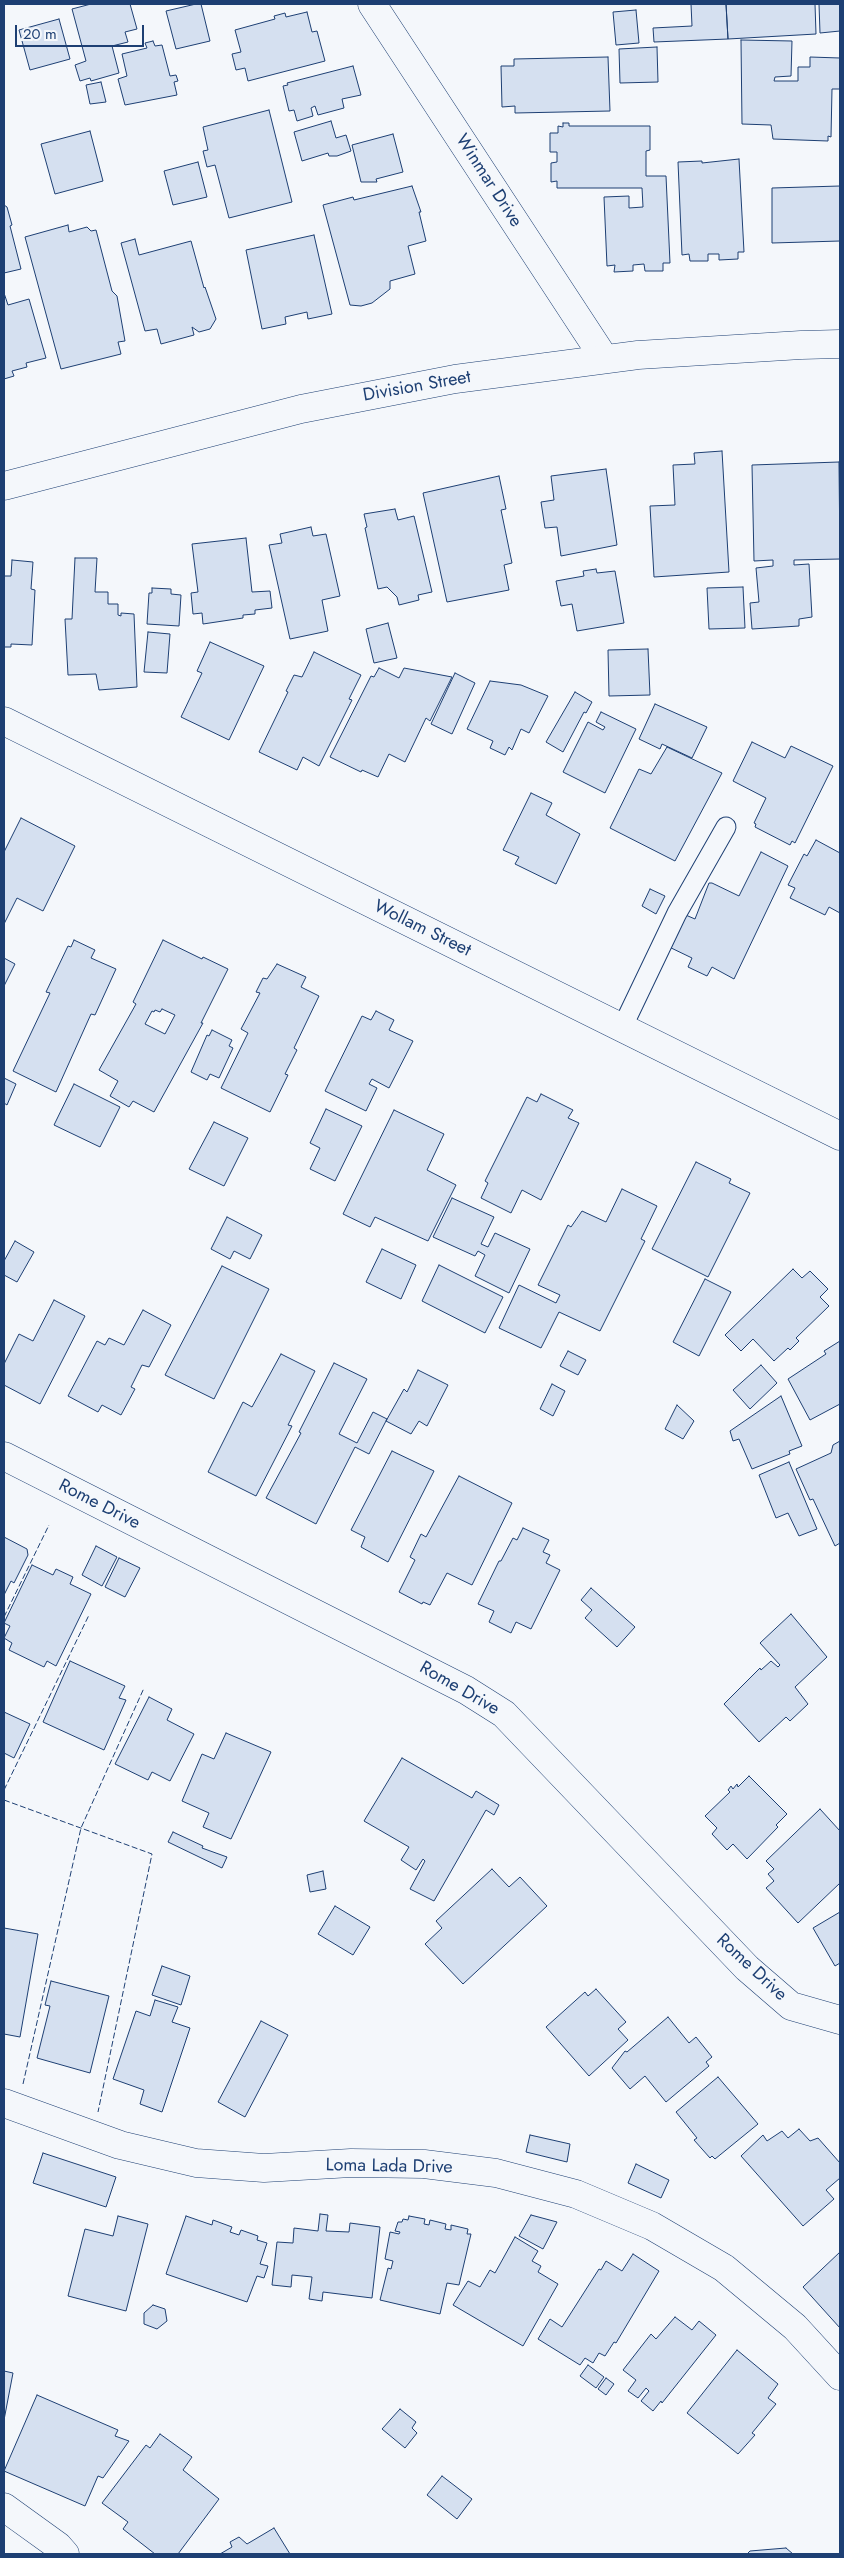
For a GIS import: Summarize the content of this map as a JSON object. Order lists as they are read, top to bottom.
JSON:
{
  "streets": {
    "street": [
      "Winmar Drive",
      "Division Street",
      "Wollam Street",
      "Rome Drive",
      "Loma Lada Drive"
    ]
  },
  "crossings": [
    ["Winmar Drive", "Division Street"]
  ],
  "scale_bar": "20 m"
}
